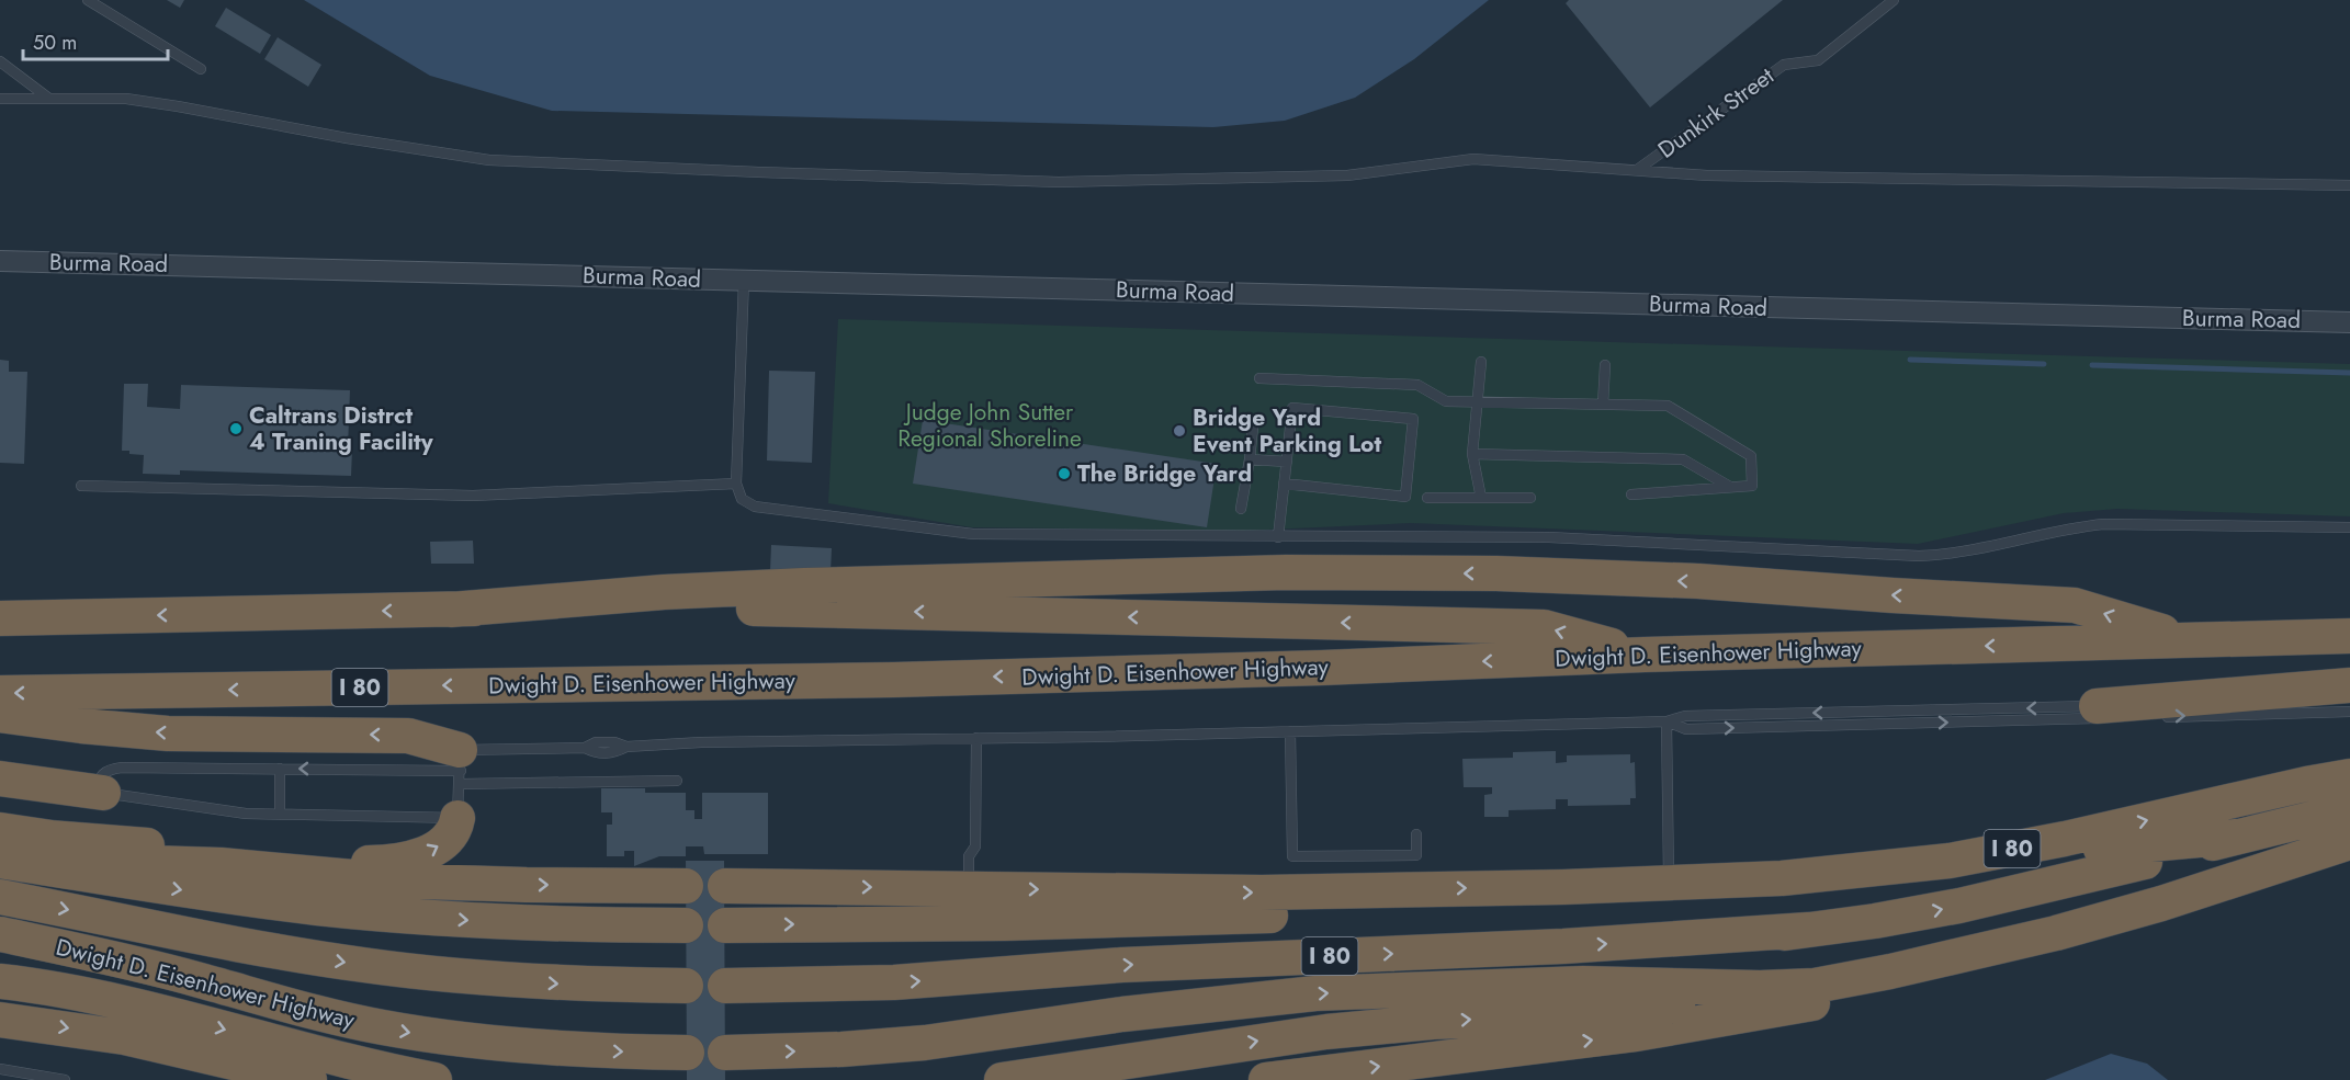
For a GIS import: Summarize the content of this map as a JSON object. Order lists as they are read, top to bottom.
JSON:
{
  "streets": {
    "highway": ["Dwight D. Eisenhower Highway", "I 80"],
    "street": ["Burma Road"],
    "lane": ["Dunkirk Street"]
  },
  "parks": ["Judge John Sutter Regional Shoreline"],
  "places": ["Caltrans Distrct 4 Traning Facility", "Bridge Yard Event Parking Lot", "The Bridge Yard"],
  "scale_bar": "50 m"
}
